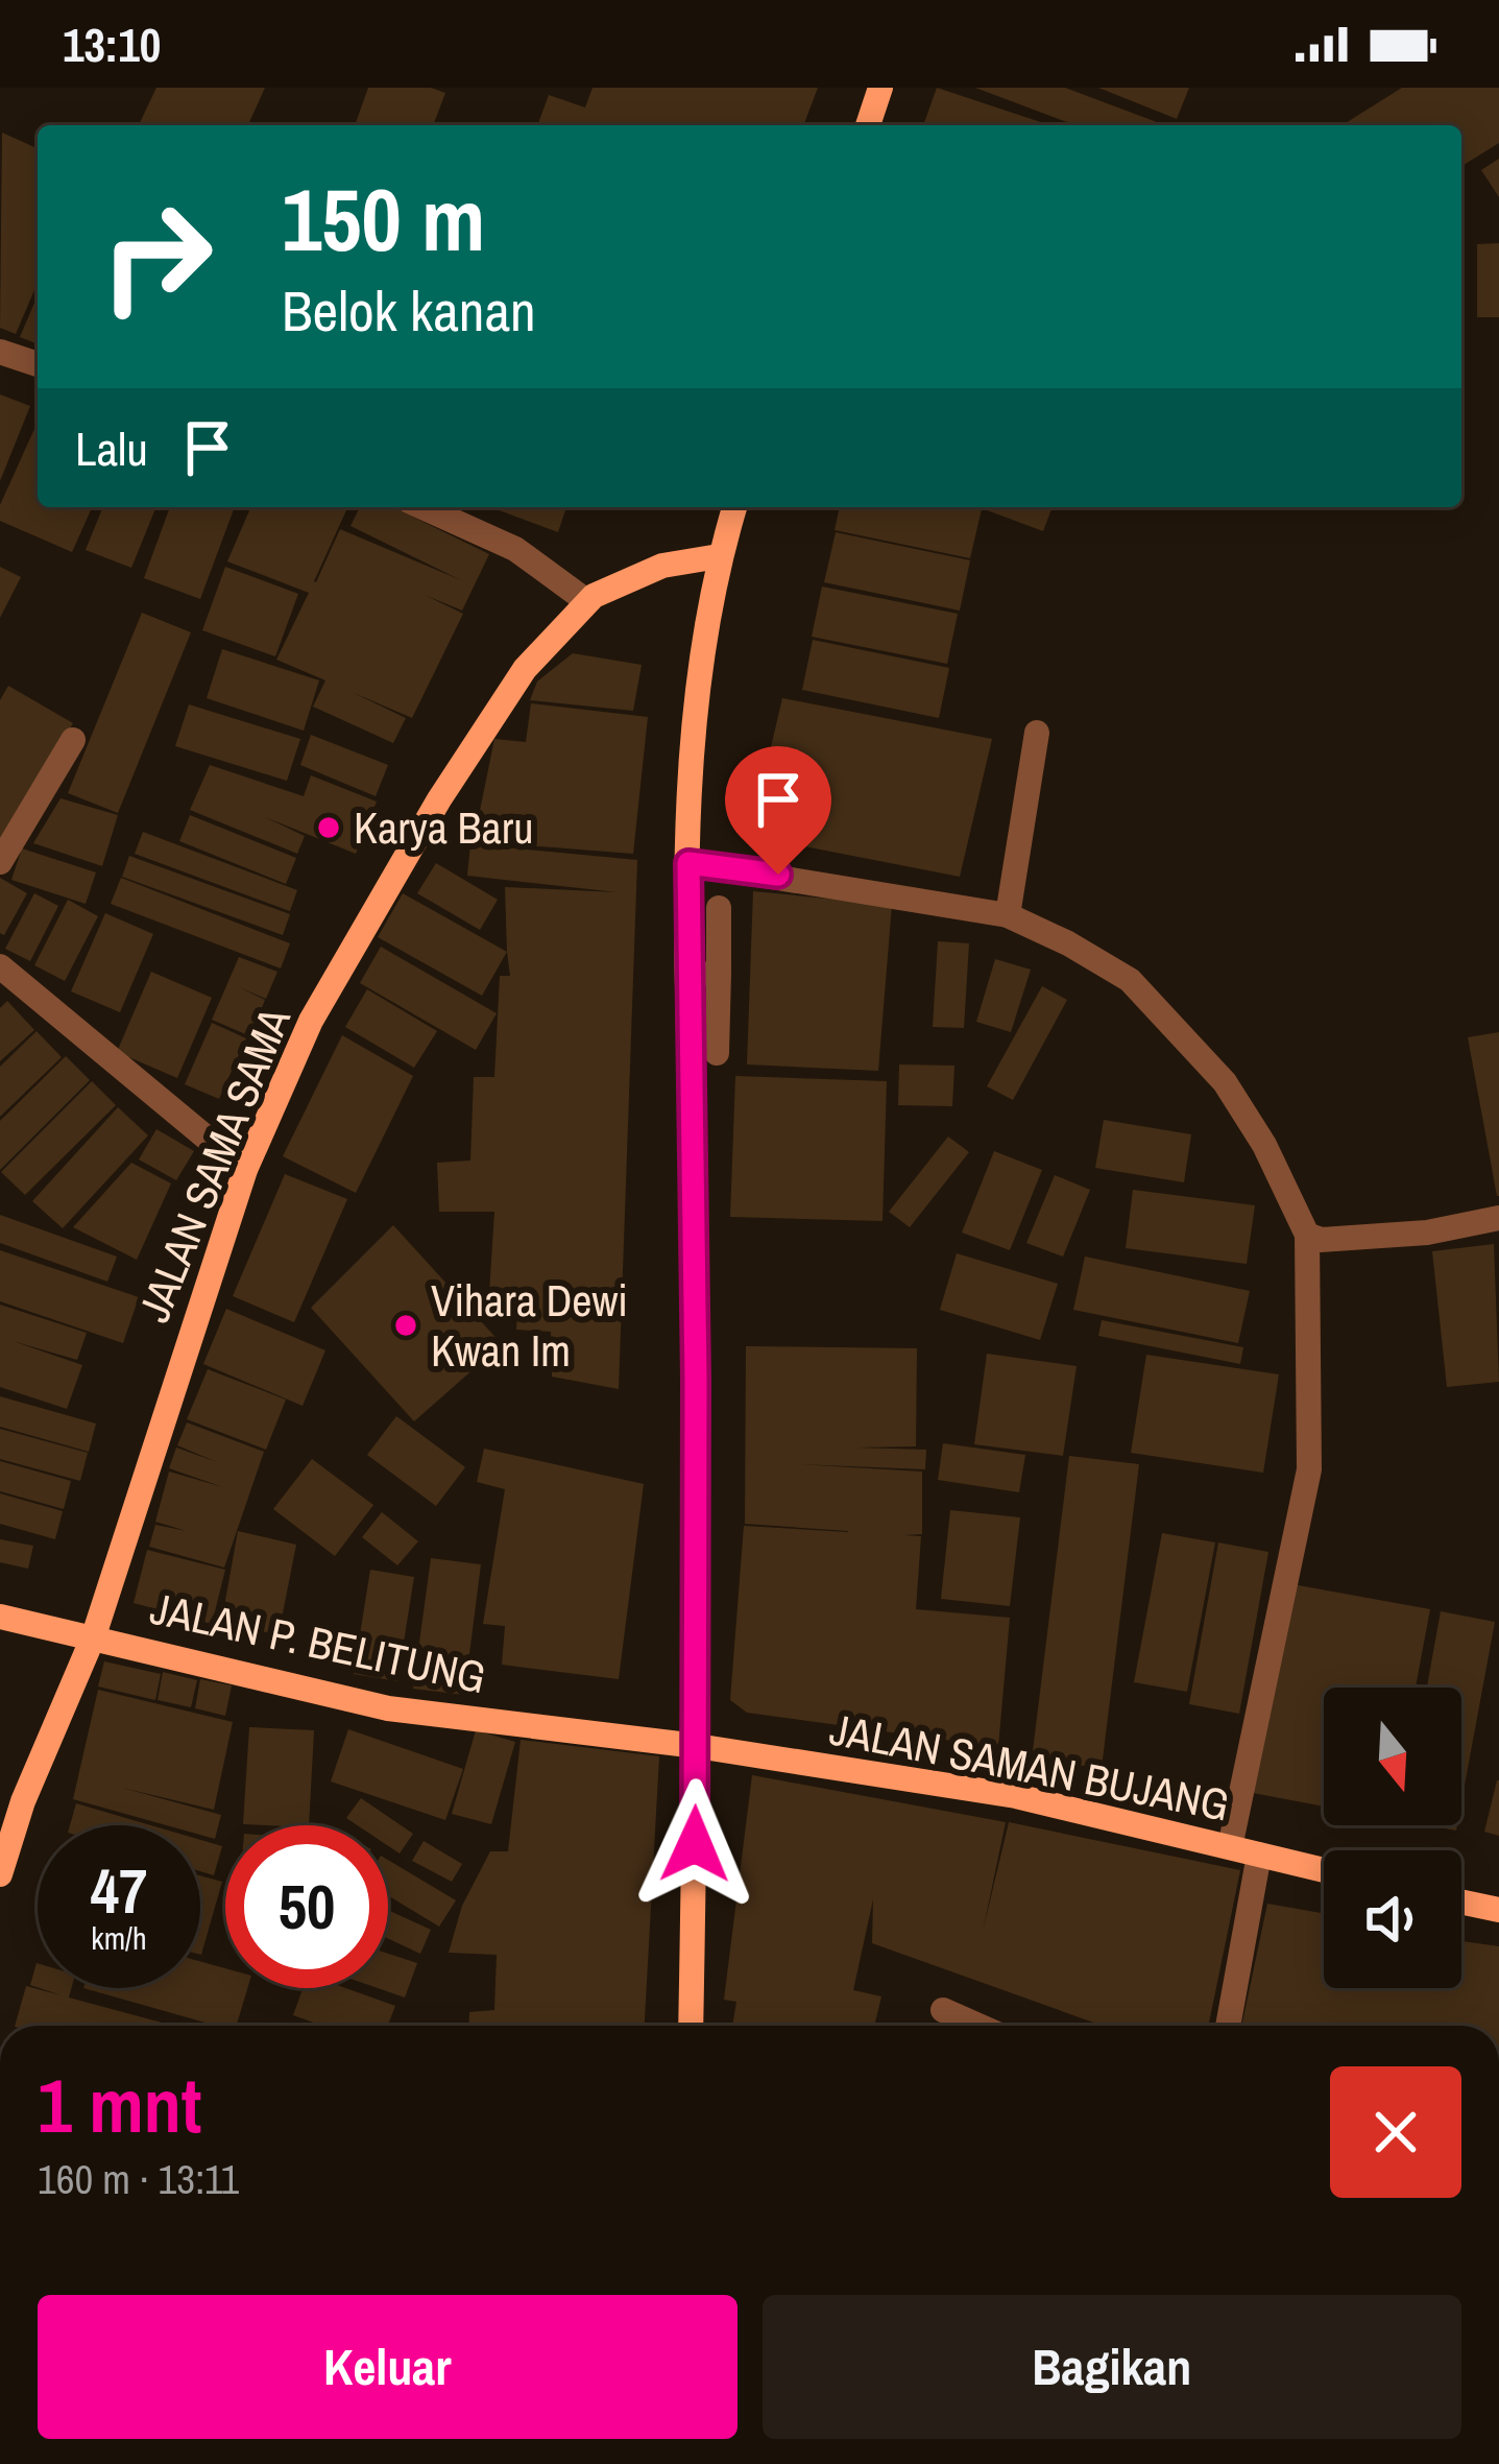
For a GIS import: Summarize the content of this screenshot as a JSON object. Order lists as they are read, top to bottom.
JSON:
{
  "streets": {
    "street": ["JALAN SAMA SAMA", "JALAN P. BELITUNG", "JALAN SAMAN BUJANG"]
  },
  "crossings": [
    ["JALAN SAMA SAMA", "JALAN P. BELITUNG"],
    ["JALAN P. BELITUNG", "JALAN SAMAN BUJANG"]
  ],
  "places": ["Karya Baru", "Vihara Dewi Kwan Im"],
  "north": "bottom",
  "page": {
    "status": "13:10",
    "turn": ["150 m", "Belok kanan"],
    "then": "Lalu",
    "speed": "47 km/h",
    "limit": "50",
    "heading": ["1 mnt", "160 m · 13:11"],
    "buttons": ["Keluar", "Bagikan"]
  }
}
